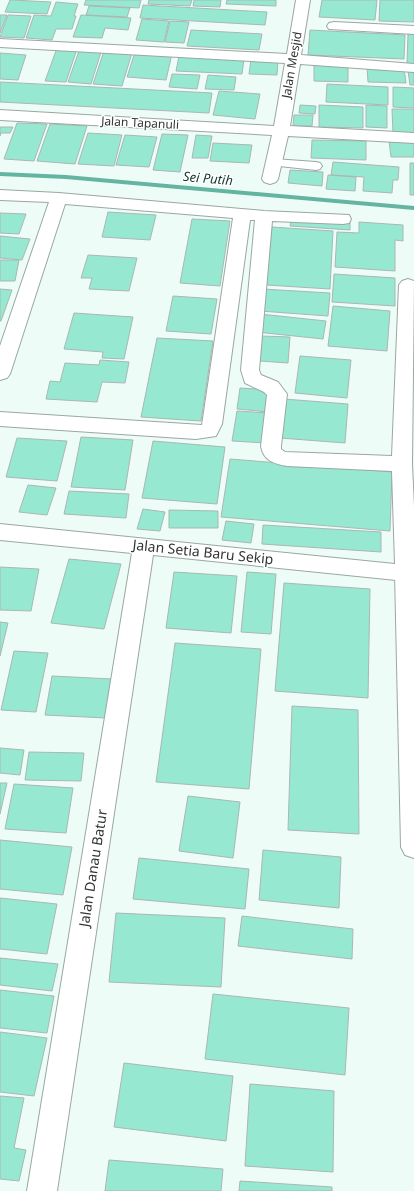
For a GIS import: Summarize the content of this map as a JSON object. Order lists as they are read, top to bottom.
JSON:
{
  "streets": {
    "street": [
      "Jalan Mesjid",
      "Jalan Tapanuli",
      "Jalan Setia Baru Sekip",
      "Jalan Danau Batur"
    ]
  },
  "crossings": [
    ["Jalan Mesjid", "Jalan Tapanuli"],
    ["Jalan Setia Baru Sekip", "Jalan Danau Batur"]
  ],
  "water": ["Sei Putih"]
}
